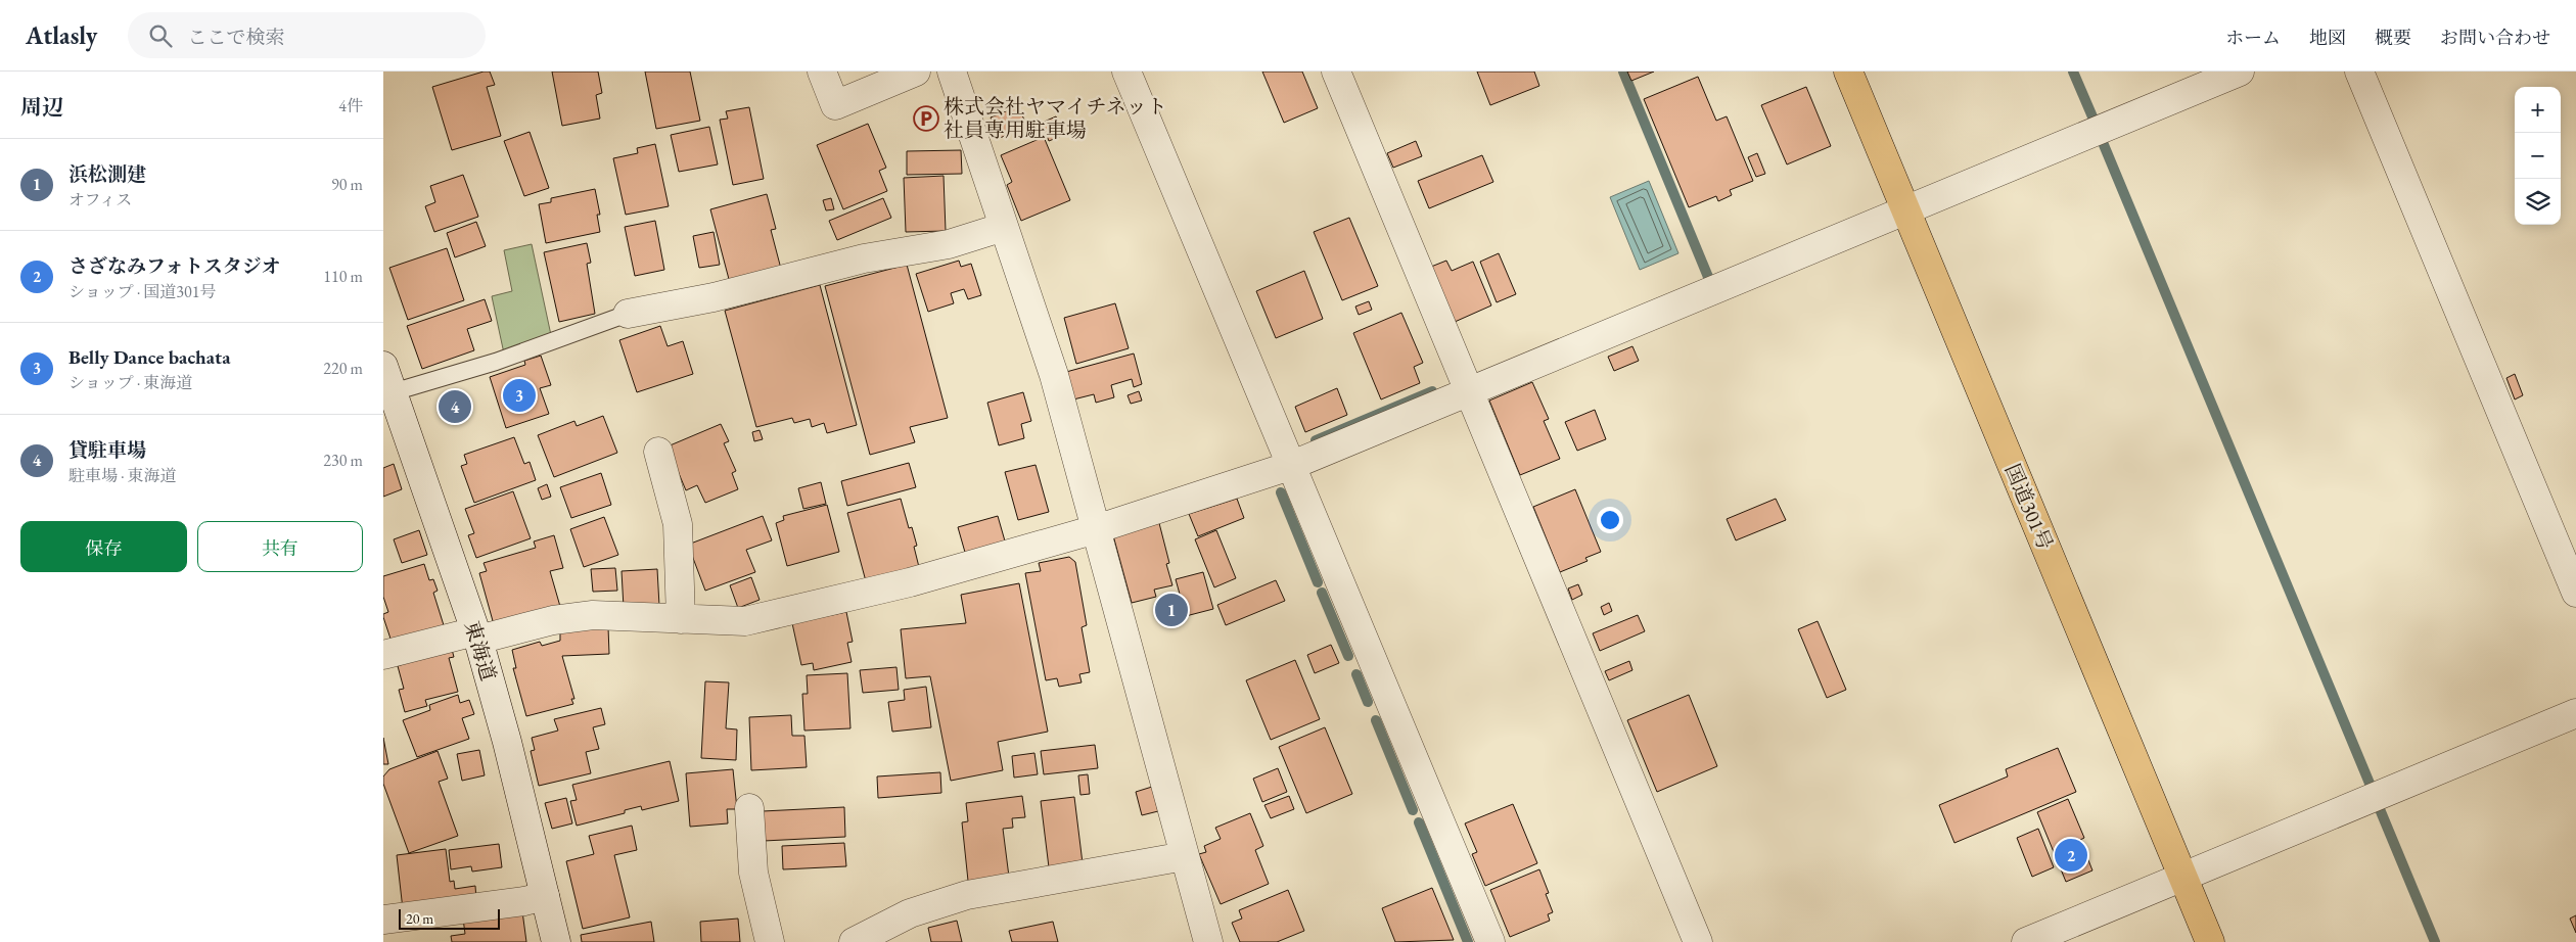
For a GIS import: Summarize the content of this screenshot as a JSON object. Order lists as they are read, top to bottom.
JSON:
{
  "streets": {
    "highway": ["国道301号"],
    "street": ["東海道"]
  },
  "places": {
    "parking": ["株式会社ヤマイチネット 社員専用駐車場"]
  },
  "scale_bar": "20 m",
  "page": {
    "header": "Atlasly",
    "search": "ここで検索",
    "nav": [
      "ホーム",
      "地図",
      "概要",
      "お問い合わせ"
    ],
    "heading": ["周辺", "4件"],
    "map_buttons": ["+", "−"],
    "list": [
      {
        "mark": "1",
        "name": "浜松測建",
        "note": "オフィス",
        "value": "90 m"
      },
      {
        "mark": "2",
        "name": "さざなみフォトスタジオ",
        "note": "ショップ · 国道301号",
        "value": "110 m"
      },
      {
        "mark": "3",
        "name": "Belly Dance bachata",
        "note": "ショップ · 東海道",
        "value": "220 m"
      },
      {
        "mark": "4",
        "name": "貸駐車場",
        "note": "駐車場 · 東海道",
        "value": "230 m"
      }
    ],
    "pins": [
      "3",
      "4",
      "1",
      "2"
    ],
    "buttons": ["保存", "共有"],
    "scale": "20 m"
  }
}
